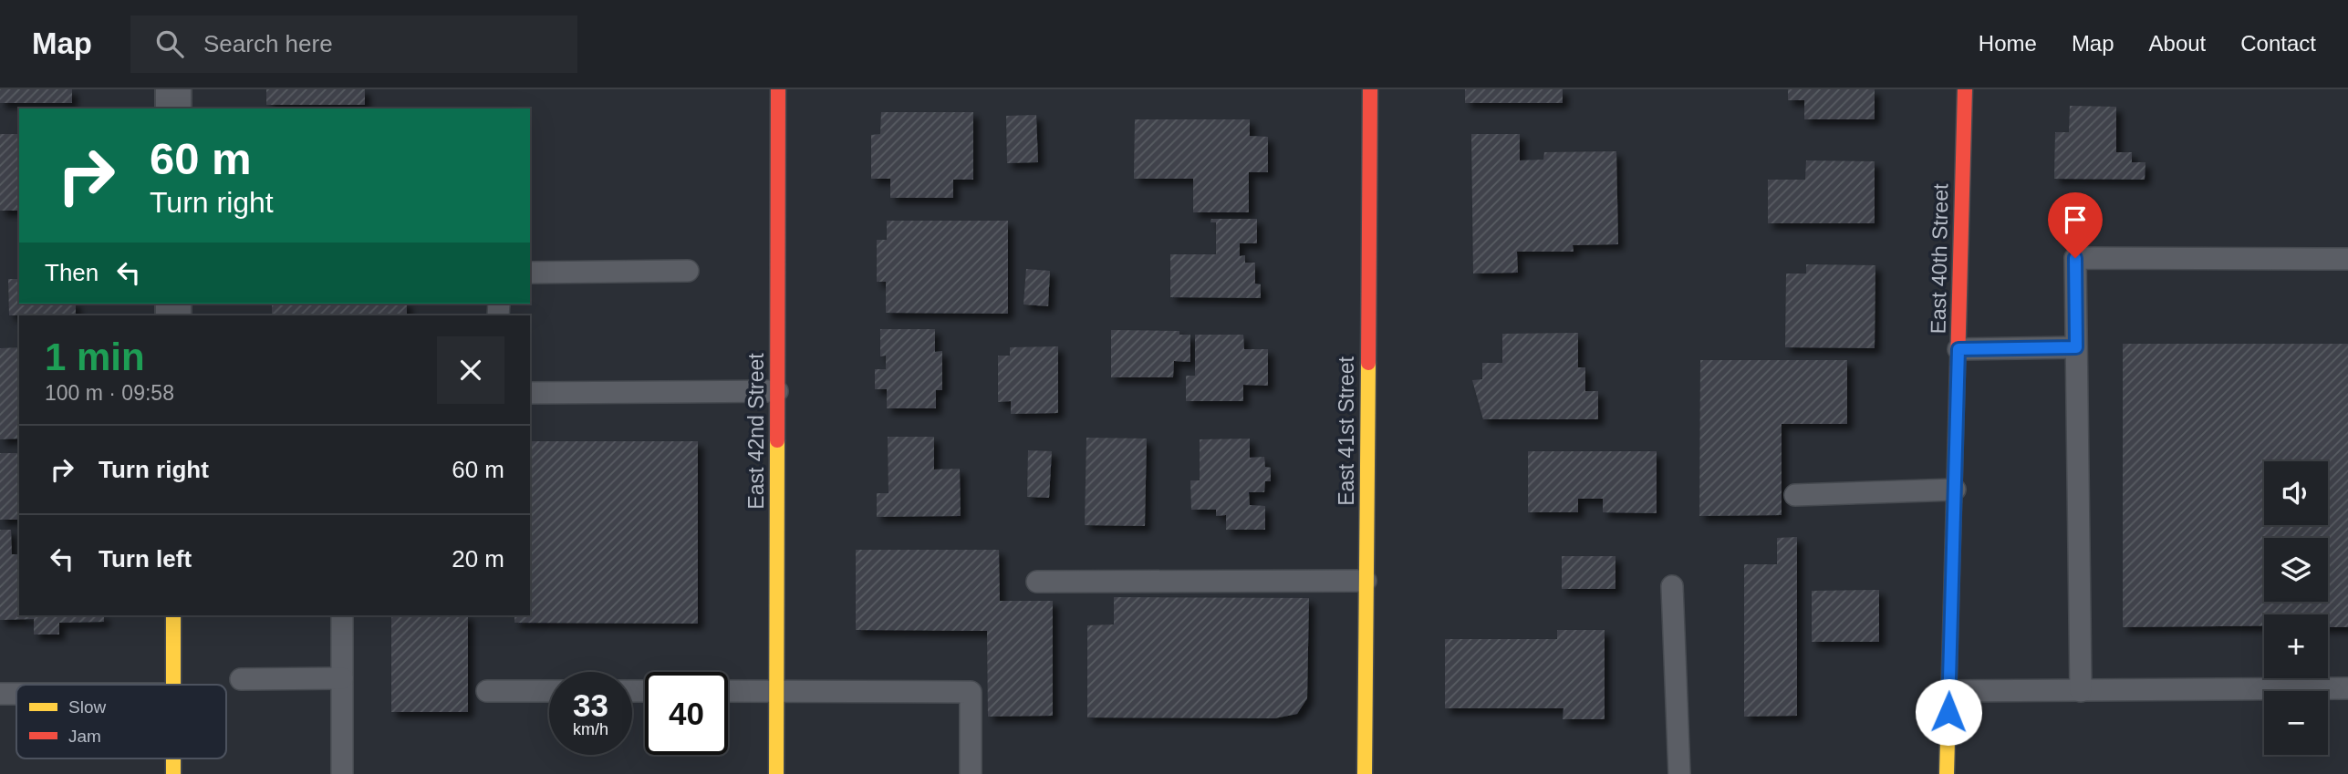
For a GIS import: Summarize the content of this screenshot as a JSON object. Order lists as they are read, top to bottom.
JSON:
{
  "streets": {
    "street": ["East 40th Street", "East 42nd Street", "East 41st Street"]
  },
  "legend": ["Slow", "Jam"],
  "page": {
    "header": "Map",
    "search": "Search here",
    "nav": [
      "Home",
      "Map",
      "About",
      "Contact"
    ],
    "turn": ["60 m", "Turn right"],
    "then": "Then",
    "heading": ["1 min", "100 m · 09:58"],
    "list": [
      {
        "name": "Turn right",
        "value": "60 m"
      },
      {
        "name": "Turn left",
        "value": "20 m"
      }
    ],
    "map_buttons": ["+", "−"],
    "speed": "33 km/h",
    "limit": "40"
  }
}
